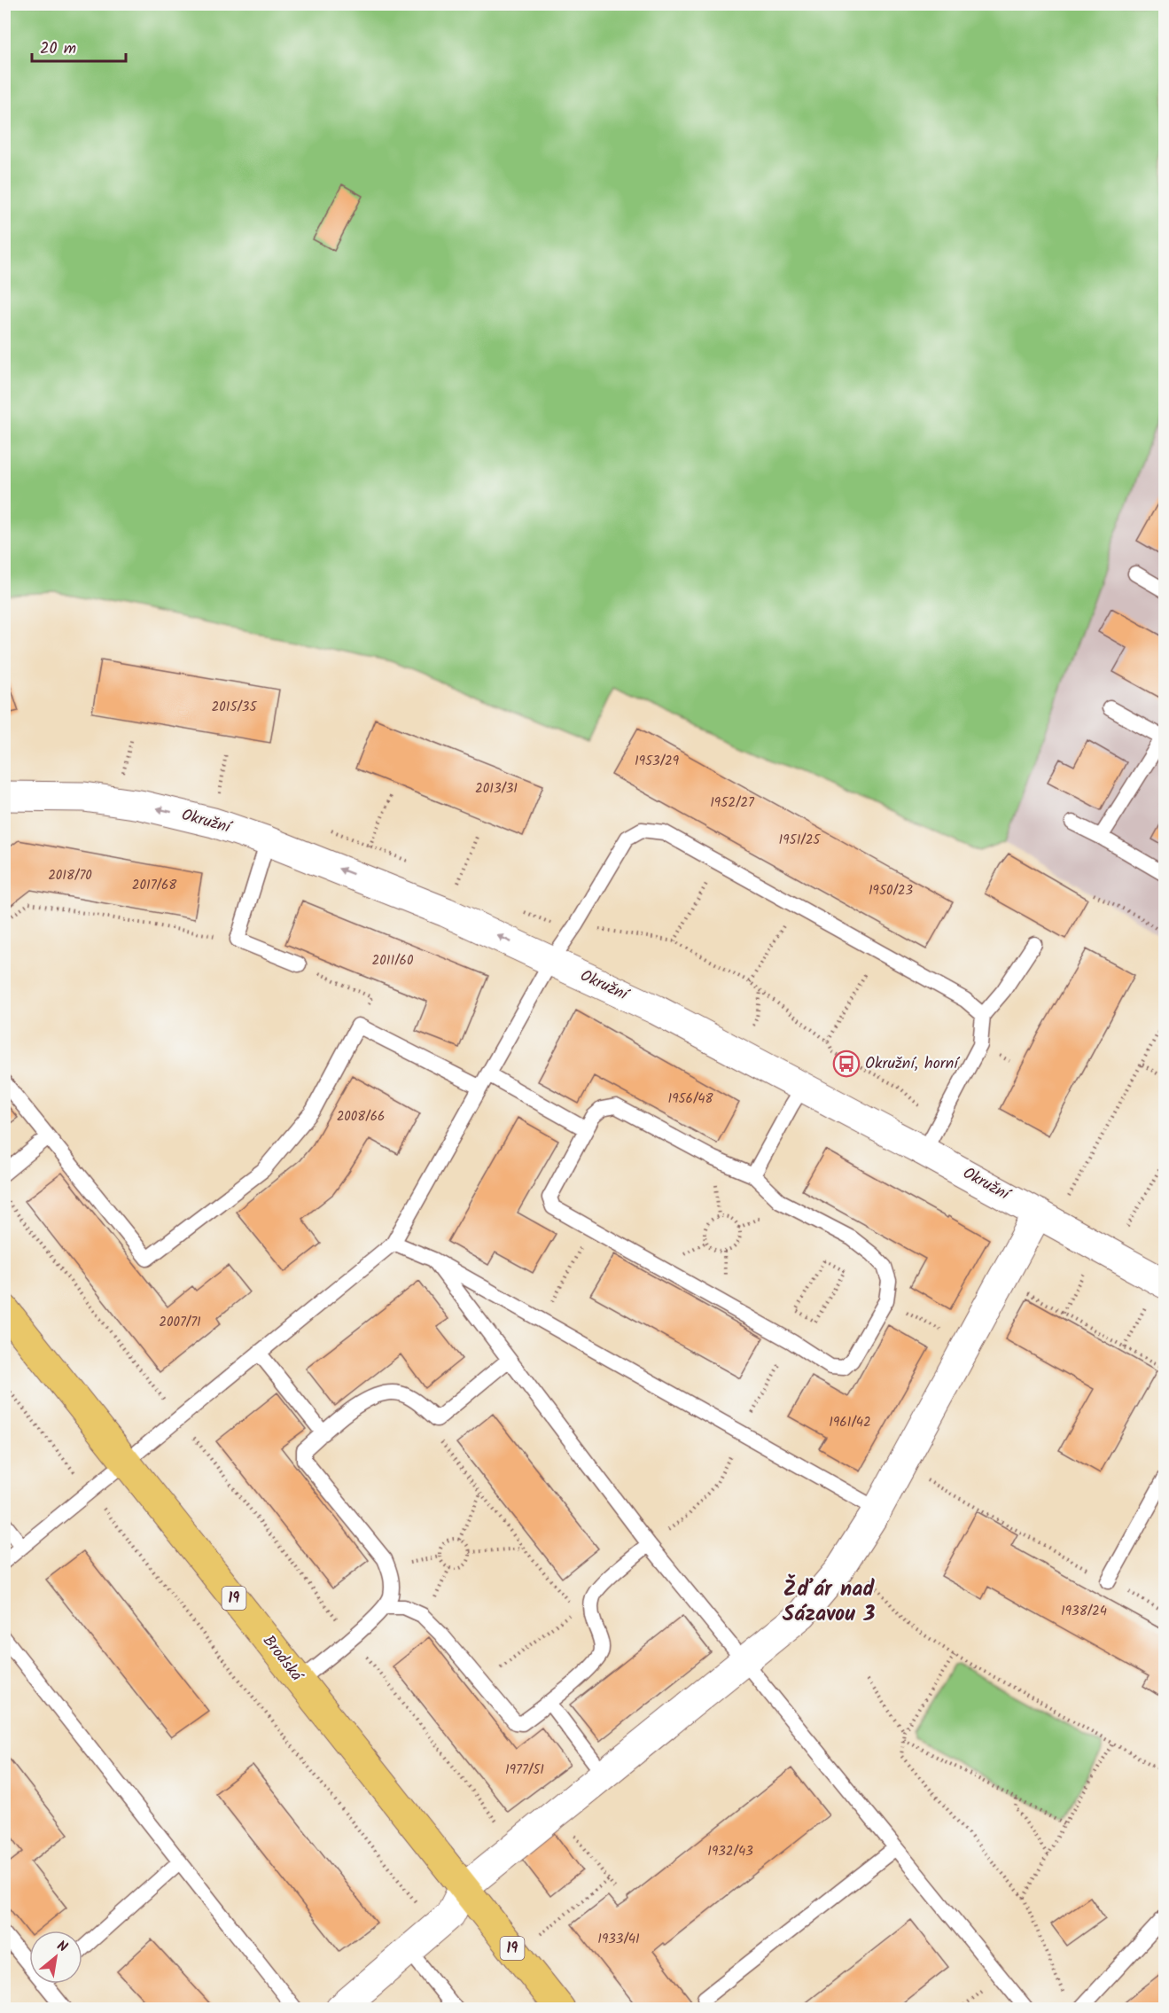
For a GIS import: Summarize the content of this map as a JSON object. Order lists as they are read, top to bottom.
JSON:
{
  "streets": {
    "main road": ["19", "Brodská"],
    "street": ["Okružní"]
  },
  "one_way": ["Okružní"],
  "districts": ["Žďár nad Sázavou 3"],
  "places": {
    "bus stop": ["Okružní, horní"]
  },
  "house_numbers": [
    "2015/35",
    "1953/29",
    "2013/31",
    "1952/27",
    "1951/25",
    "2018/70",
    "2017/68",
    "1950/23",
    "2011/60",
    "1956/48",
    "2008/66",
    "2007/71",
    "1961/42",
    "1938/24",
    "1977/51",
    "1932/43",
    "1933/41"
  ],
  "scale_bar": "20 m",
  "north": "top right"
}
